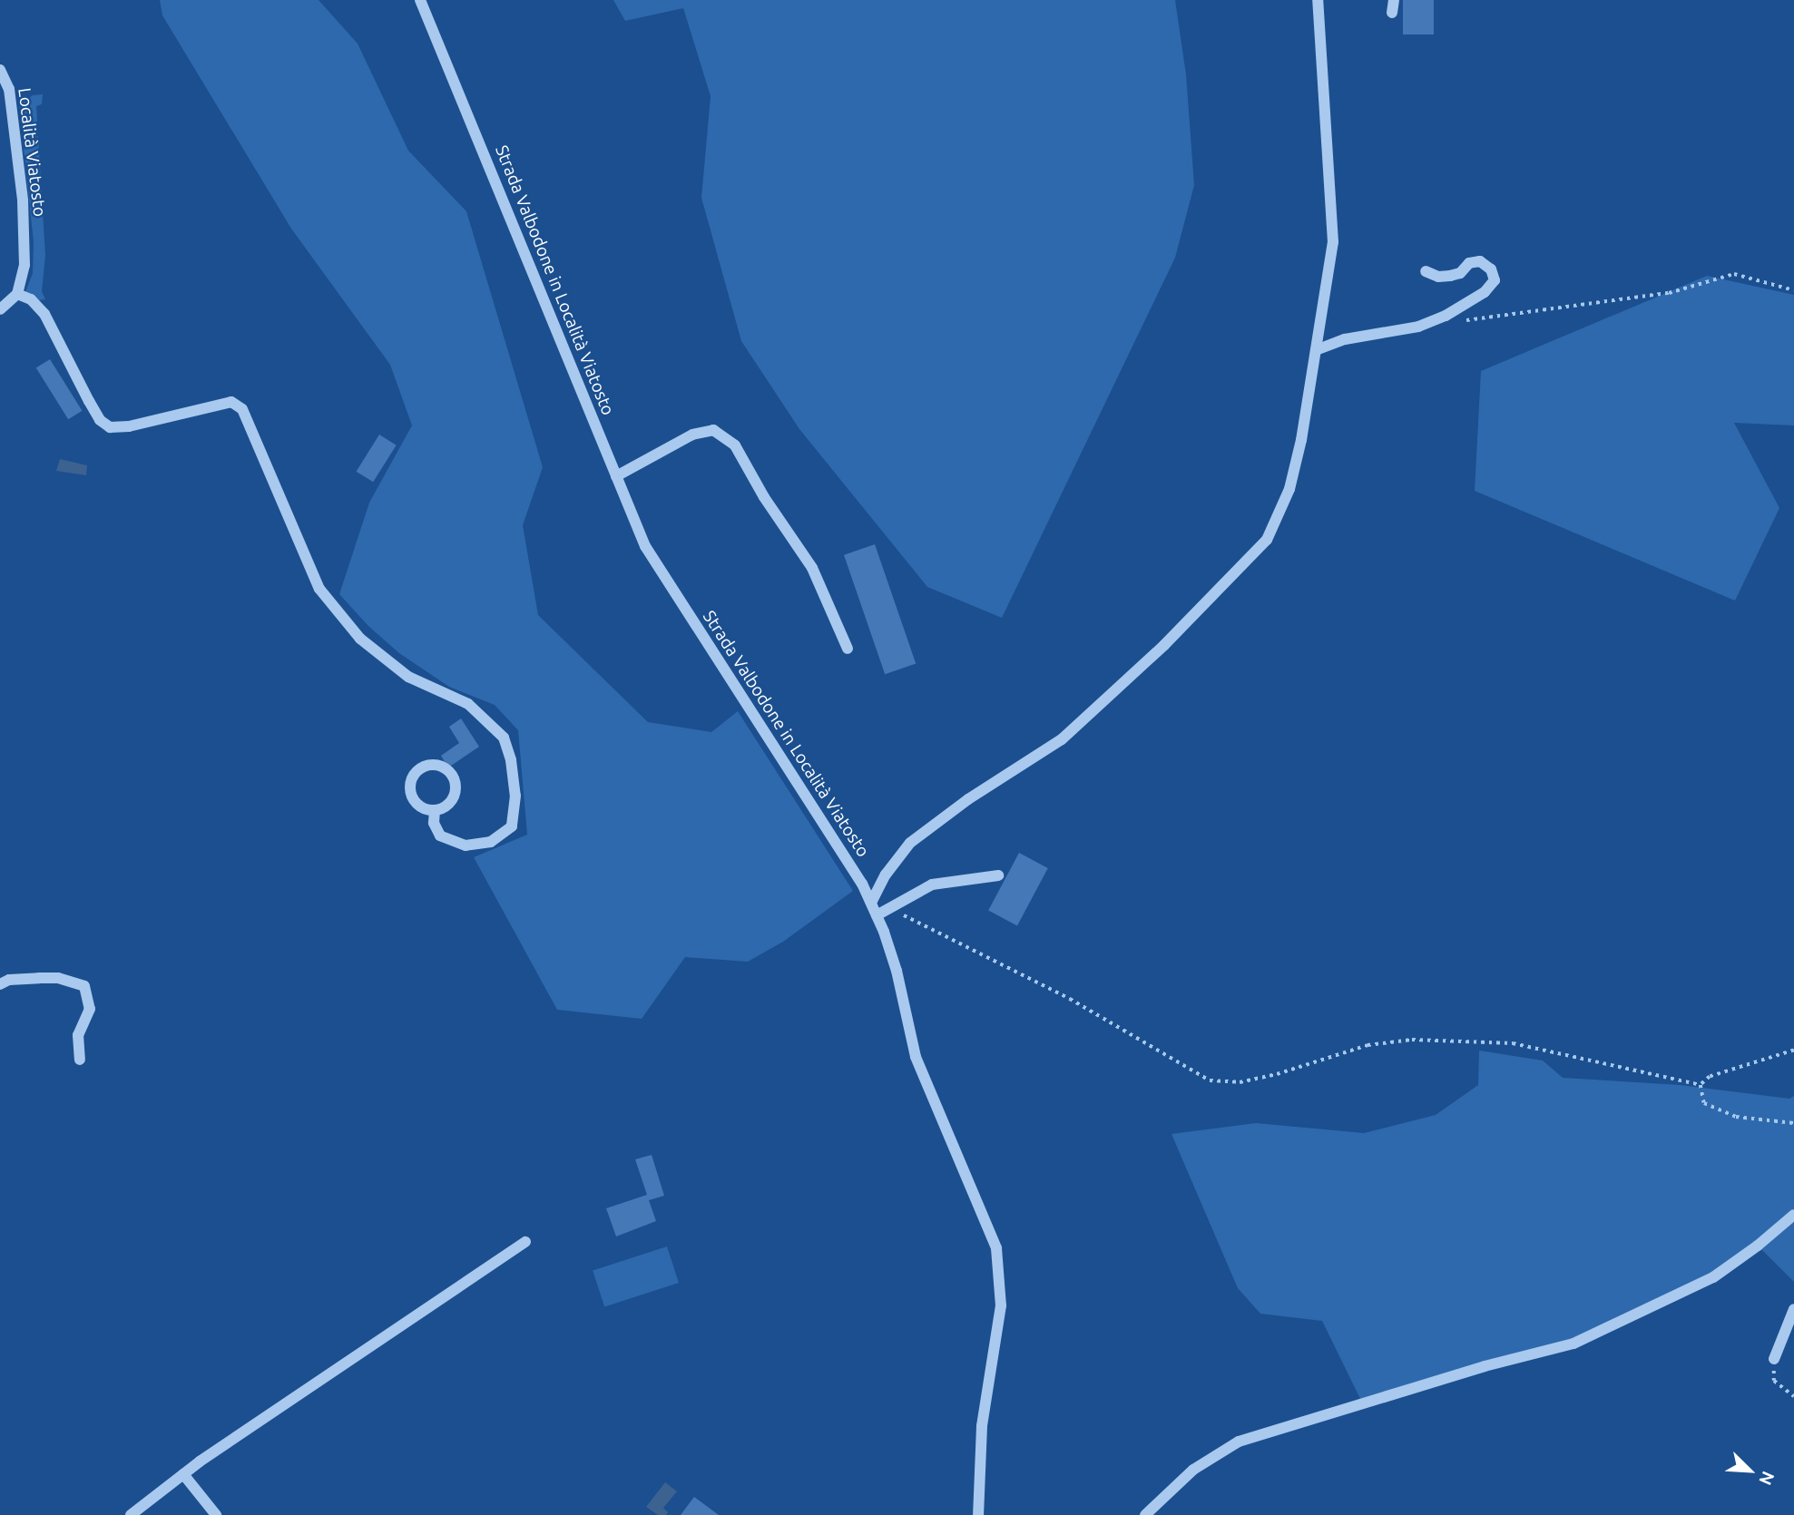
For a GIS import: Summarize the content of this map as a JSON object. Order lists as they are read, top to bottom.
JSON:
{
  "streets": {
    "street": ["Località Viatosto", "Strada Valbodone in Località Viatosto"]
  },
  "north": "bottom right"
}
